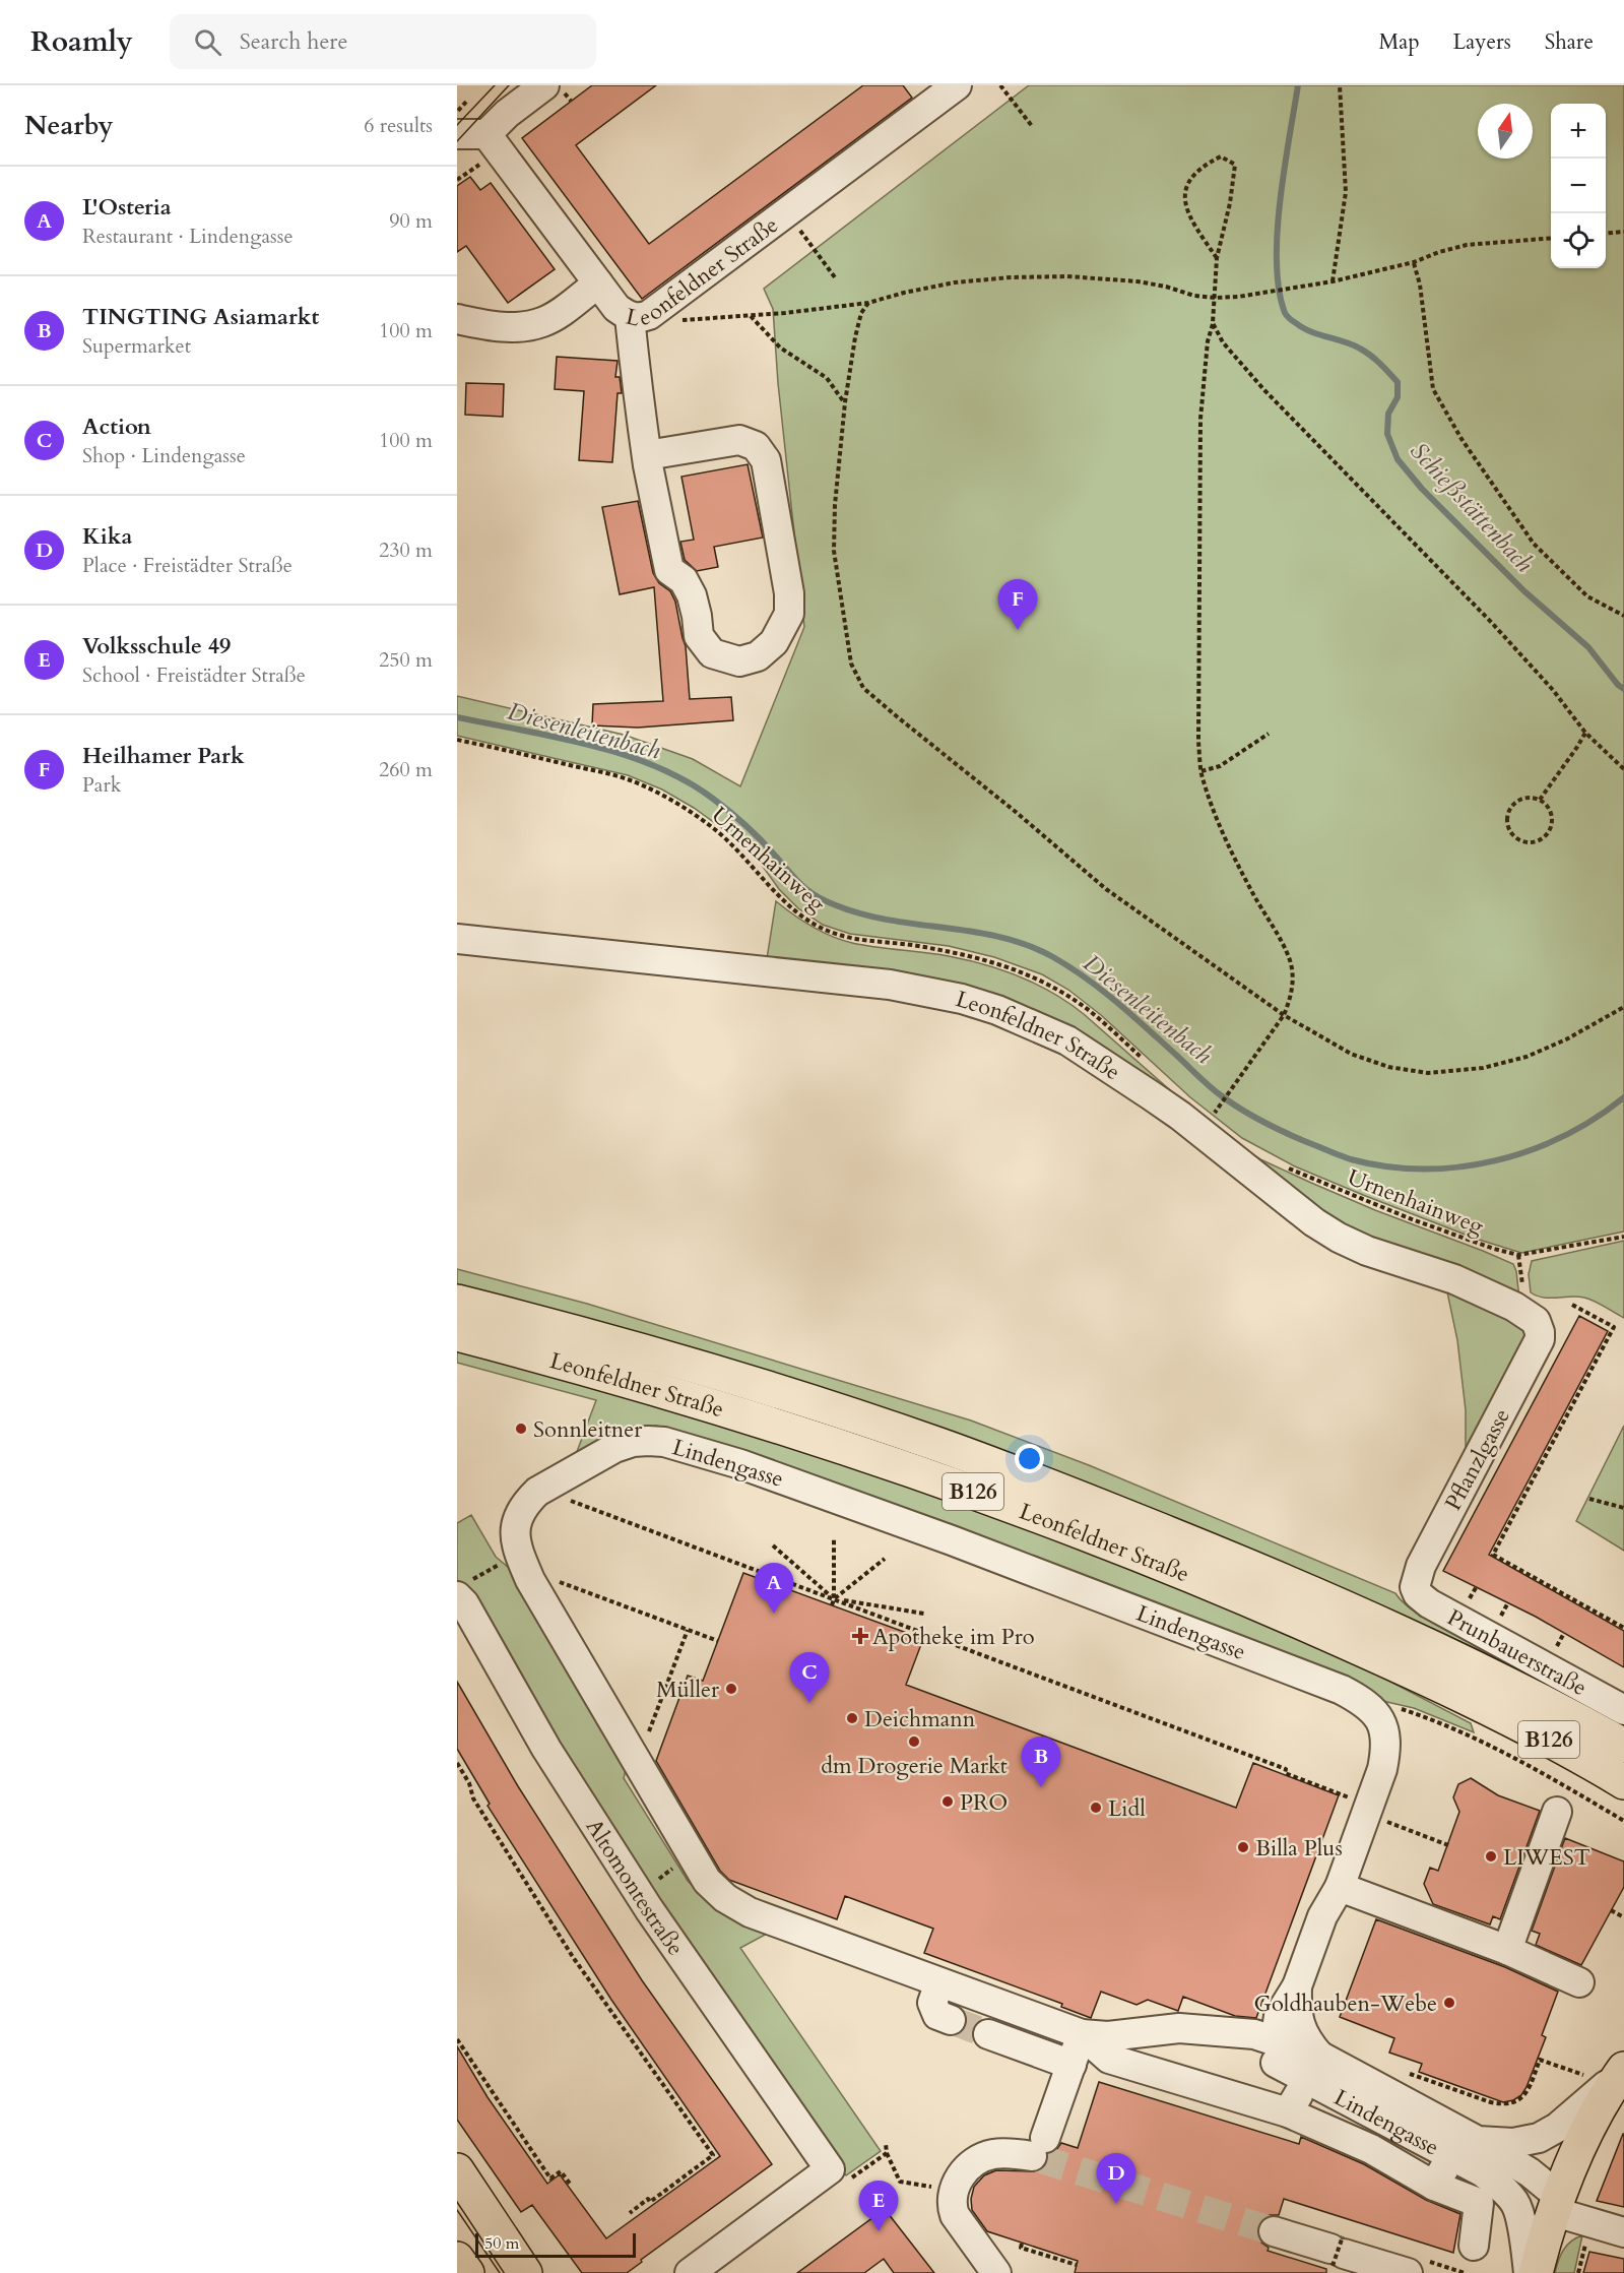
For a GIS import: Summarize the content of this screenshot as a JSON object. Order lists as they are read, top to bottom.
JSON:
{
  "streets": {
    "main road": ["Leonfeldner Straße", "B126"],
    "street": [
      "Pflanzlgasse",
      "Lindengasse",
      "Prunbauerstraße",
      "Altomontestraße"
    ],
    "path": ["Urnenhainweg"]
  },
  "crossings": [
    ["Leonfeldner Straße", "Pflanzlgasse"],
    ["Pflanzlgasse", "Prunbauerstraße"]
  ],
  "water": ["Schießstättenbach", "Diesenleitenbach"],
  "places": {
    "other": [
      "Sonnleitner",
      "Müller",
      "Deichmann",
      "dm Drogerie Markt",
      "PRO",
      "Lidl",
      "Billa Plus",
      "LIWEST",
      "Goldhauben-Webe"
    ],
    "health": ["Apotheke im Pro"]
  },
  "scale_bar": "50 m",
  "north": "top",
  "page": {
    "header": "Roamly",
    "search": "Search here",
    "nav": ["Map", "Layers", "Share"],
    "heading": ["Nearby", "6 results"],
    "map_buttons": ["+", "−"],
    "list": [
      {
        "mark": "A",
        "name": "L'Osteria",
        "note": "Restaurant · Lindengasse",
        "value": "90 m"
      },
      {
        "mark": "B",
        "name": "TINGTING Asiamarkt",
        "note": "Supermarket",
        "value": "100 m"
      },
      {
        "mark": "C",
        "name": "Action",
        "note": "Shop · Lindengasse",
        "value": "100 m"
      },
      {
        "mark": "D",
        "name": "Kika",
        "note": "Place · Freistädter Straße",
        "value": "230 m"
      },
      {
        "mark": "E",
        "name": "Volksschule 49",
        "note": "School · Freistädter Straße",
        "value": "250 m"
      },
      {
        "mark": "F",
        "name": "Heilhamer Park",
        "note": "Park",
        "value": "260 m"
      }
    ],
    "pins": [
      "F",
      "A",
      "C",
      "B",
      "D",
      "E"
    ],
    "scale": "50 m"
  }
}
